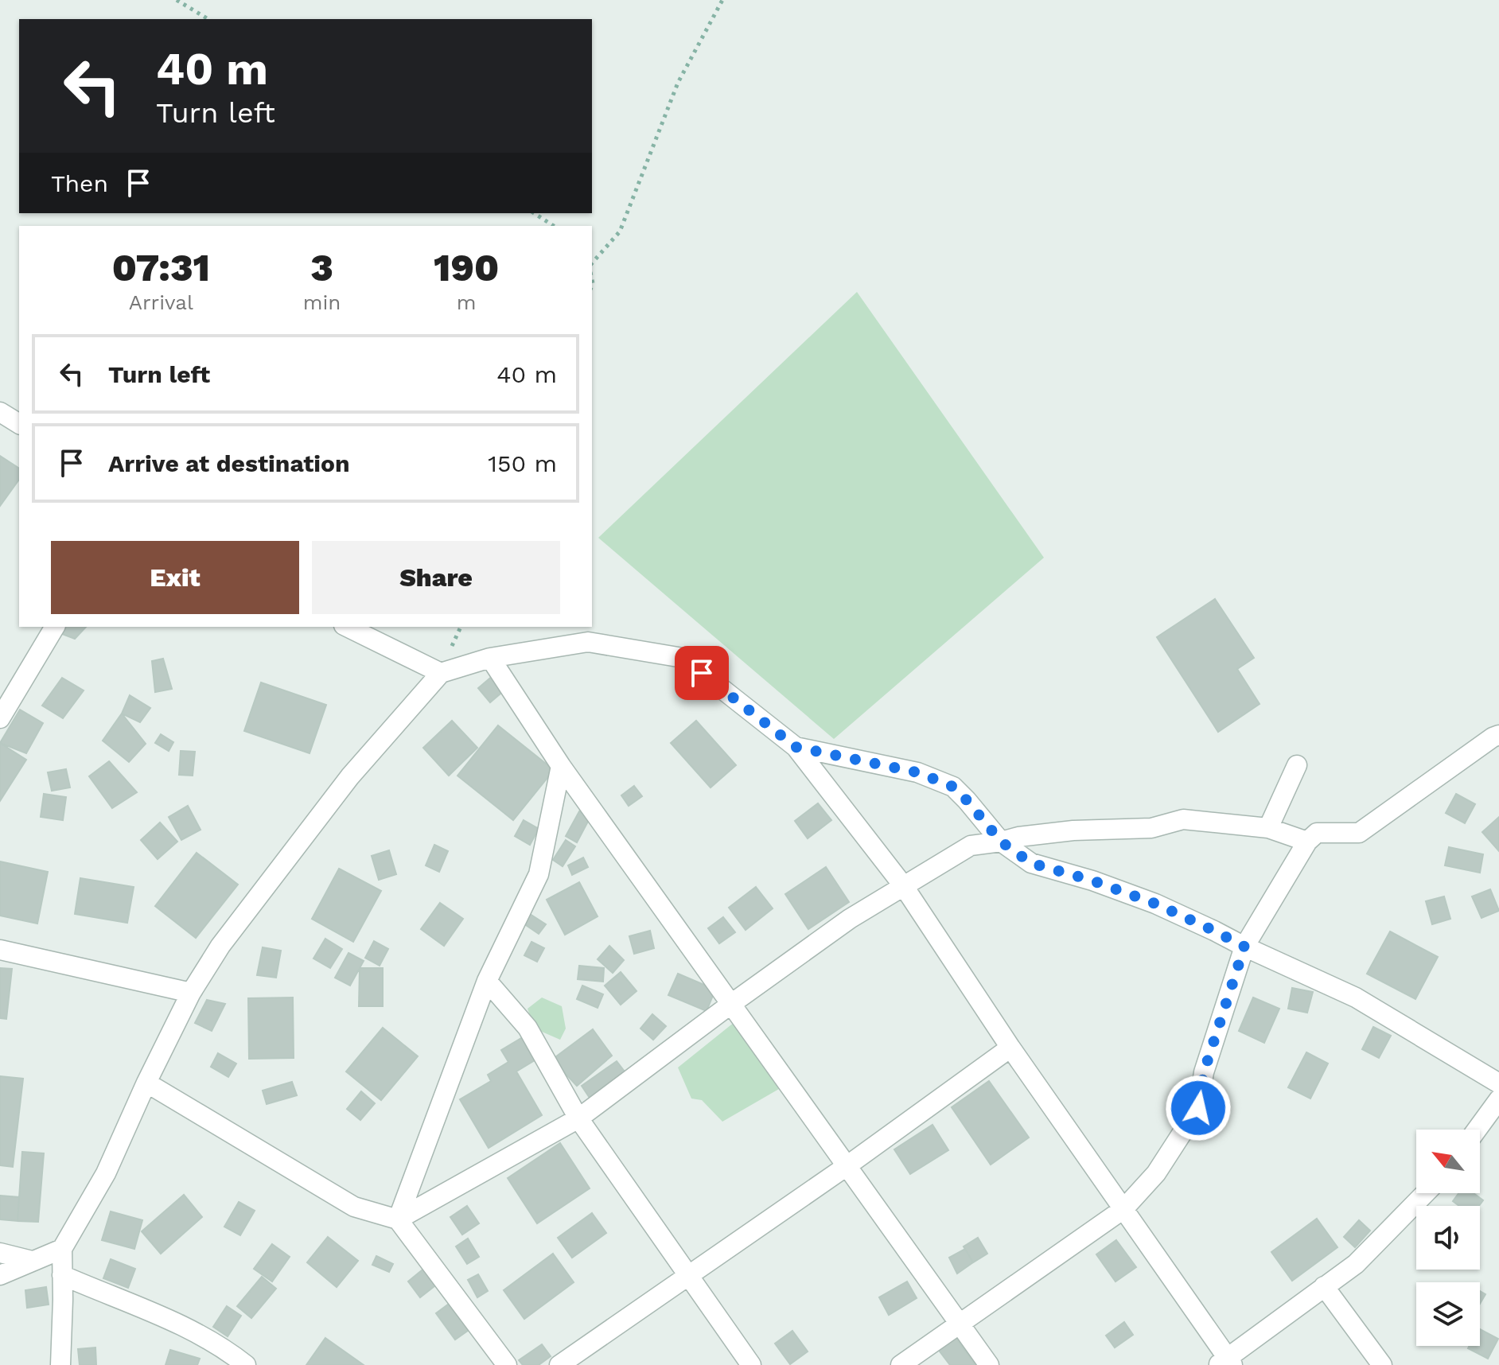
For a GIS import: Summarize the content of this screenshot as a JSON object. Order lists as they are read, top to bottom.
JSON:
{
  "north": "top left",
  "page": {
    "turn": ["40 m", "Turn left"],
    "then": "Then",
    "eta": [
      "07:31",
      "Arrival",
      "3",
      "min",
      "190",
      "m"
    ],
    "list": [
      {
        "name": "Turn left",
        "value": "40 m"
      },
      {
        "name": "Arrive at destination",
        "value": "150 m"
      }
    ],
    "buttons": ["Exit", "Share"]
  }
}
